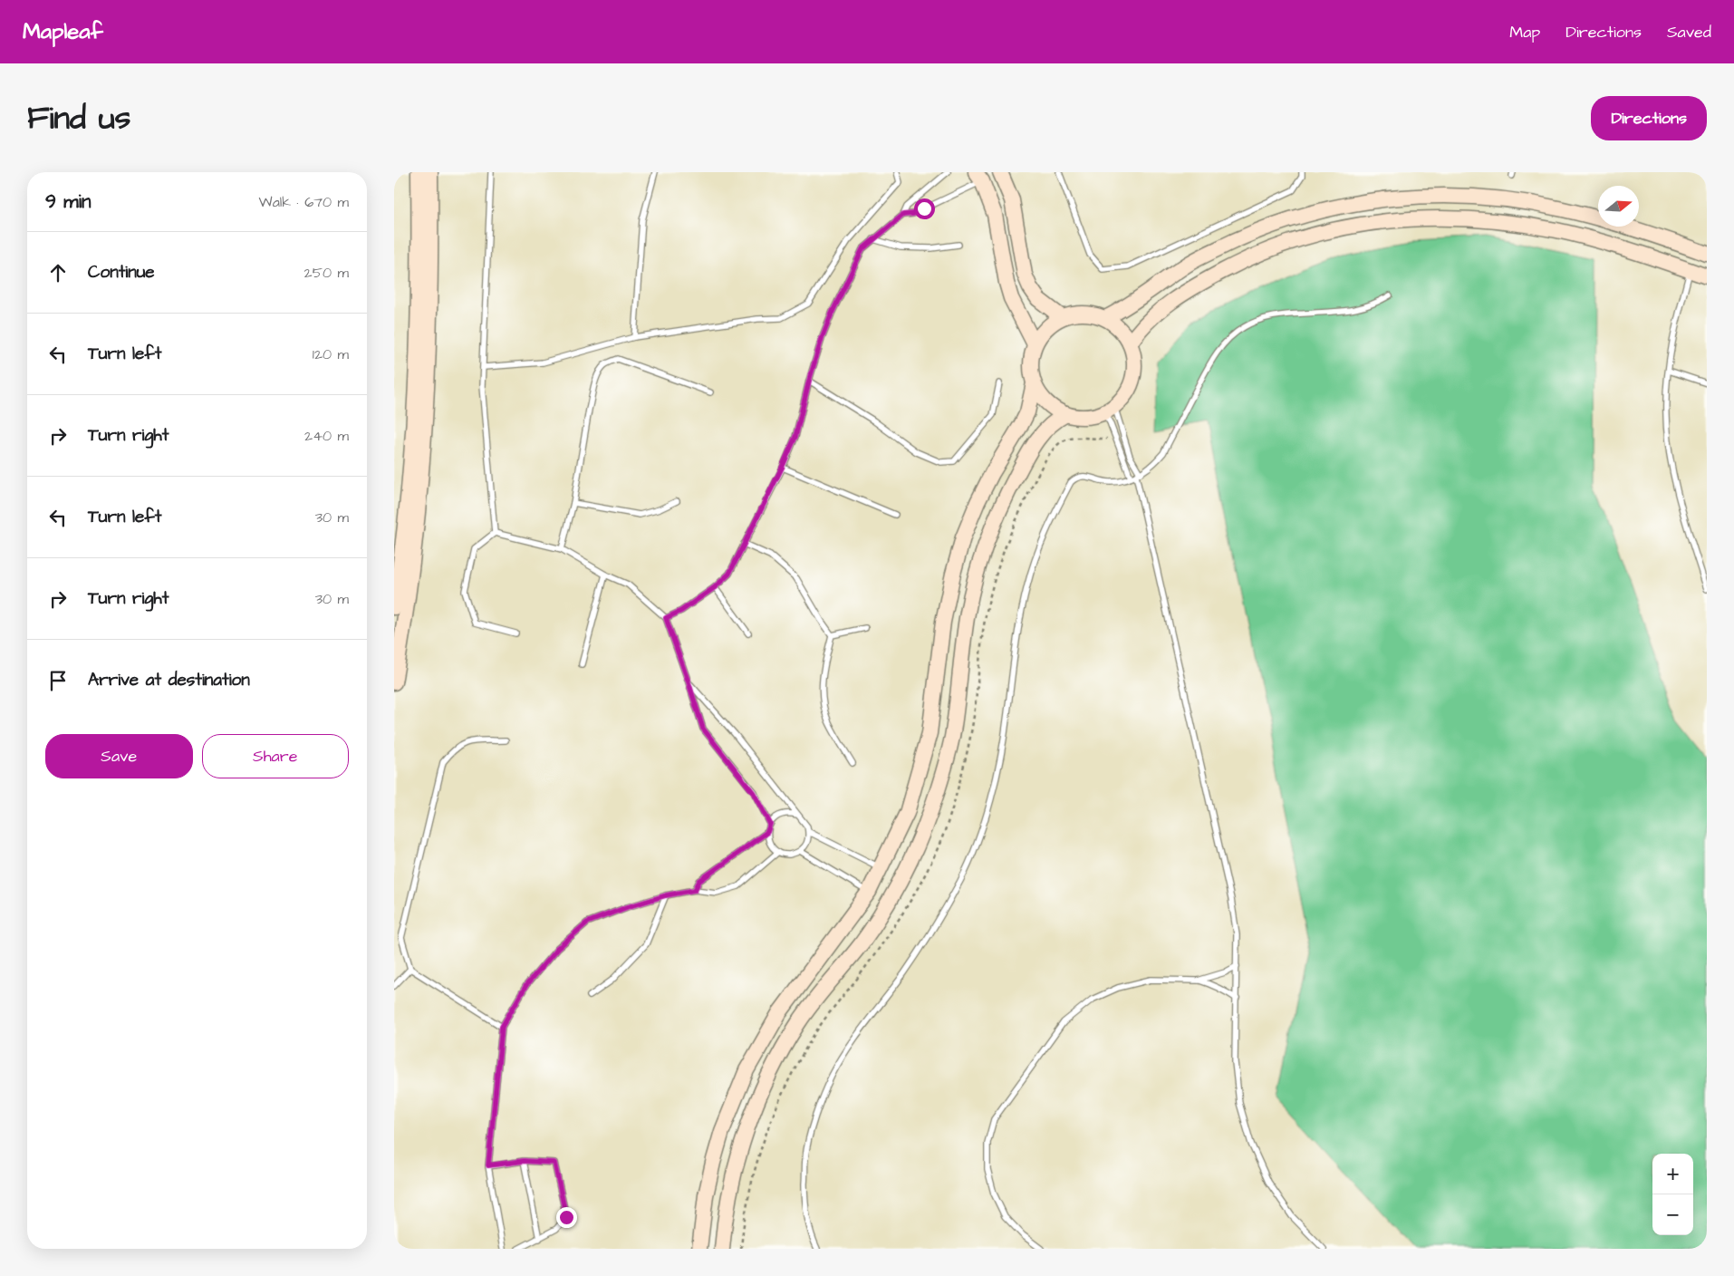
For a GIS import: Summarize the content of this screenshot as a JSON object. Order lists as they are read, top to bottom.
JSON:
{
  "north": "right",
  "page": {
    "header": "Mapleaf",
    "nav": ["Map", "Directions", "Saved"],
    "title": "Find us",
    "buttons": [
      "Directions",
      ["Save", "Share"]
    ],
    "heading": ["9 min", "Walk · 670 m"],
    "list": [
      ["Continue", "250 m"],
      ["Turn left", "120 m"],
      ["Turn right", "240 m"],
      ["Turn left", "30 m"],
      ["Turn right", "30 m"],
      "Arrive at destination"
    ],
    "map_buttons": ["+", "−"]
  }
}
